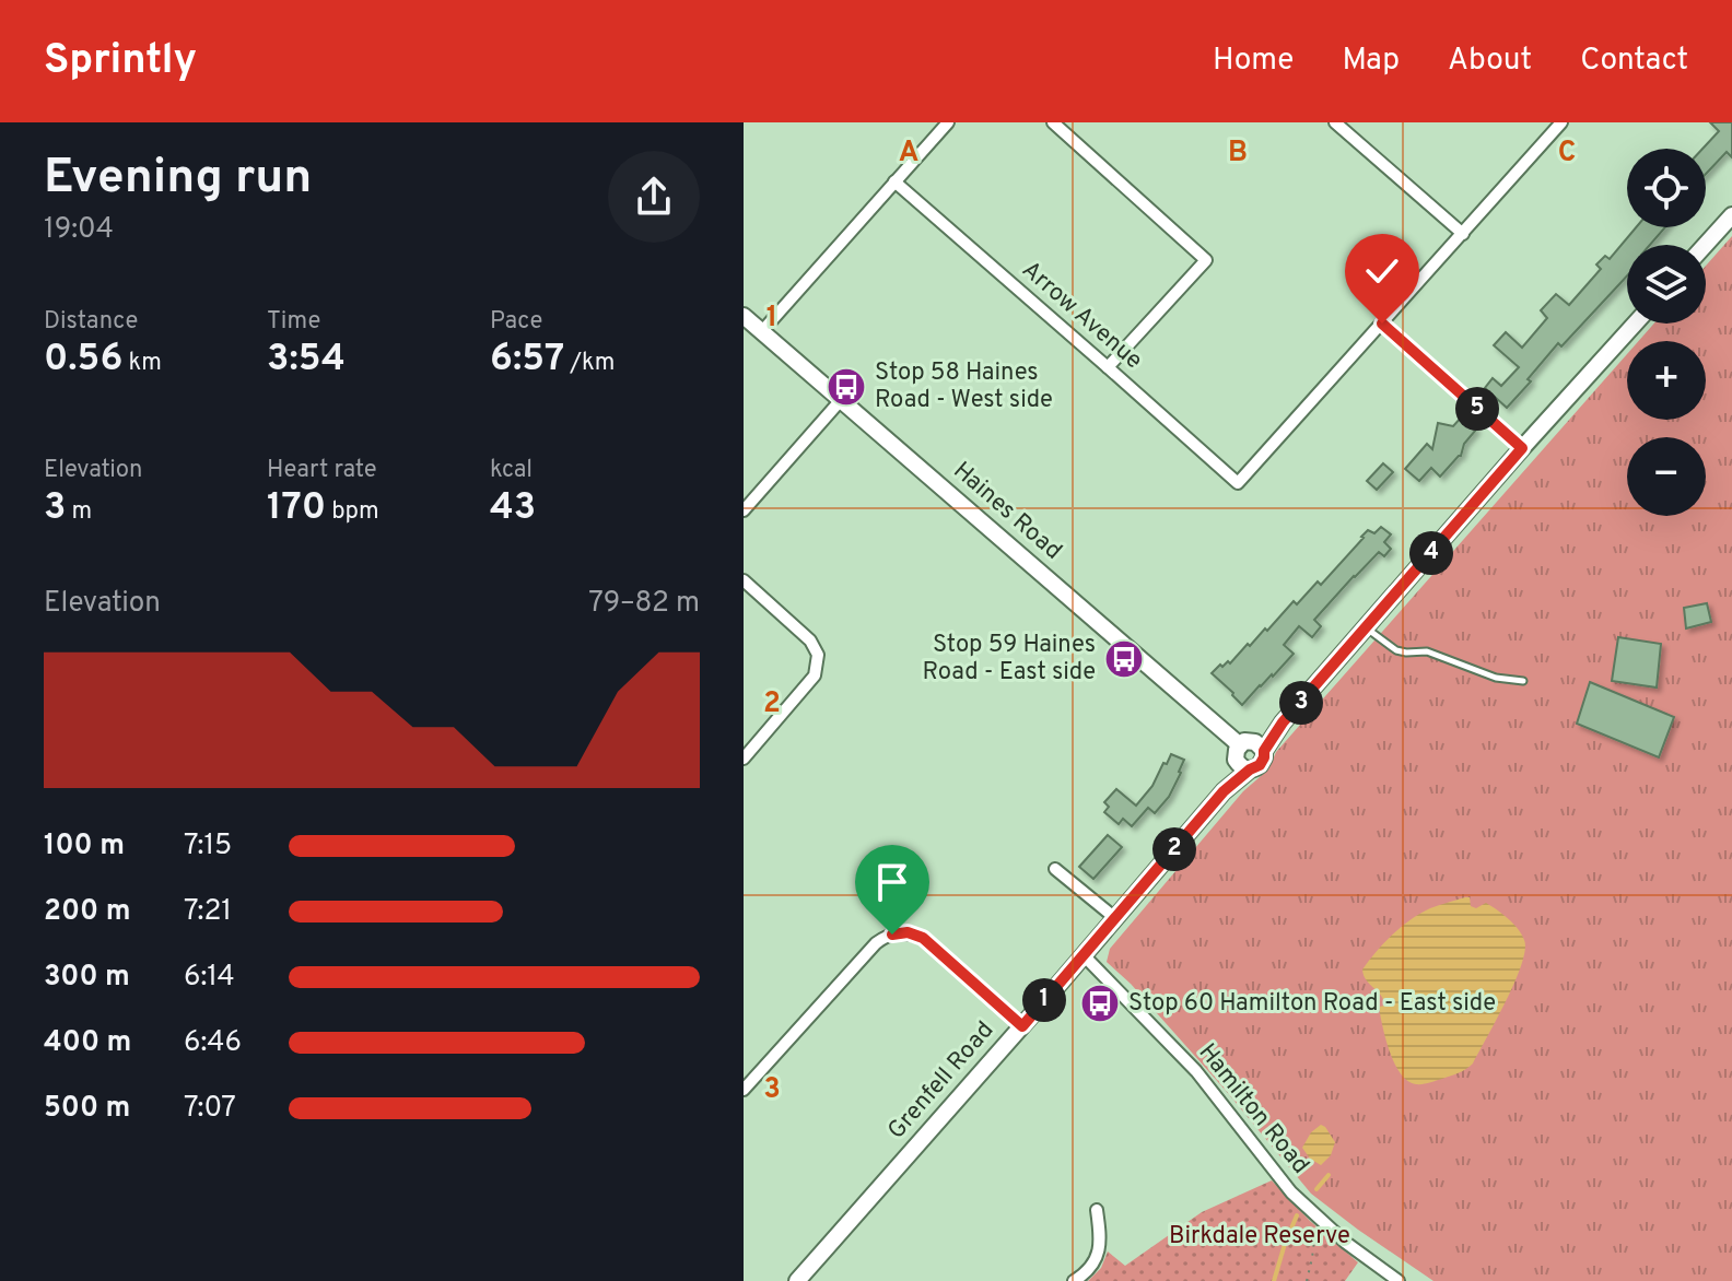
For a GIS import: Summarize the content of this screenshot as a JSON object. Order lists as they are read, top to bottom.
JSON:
{
  "streets": {
    "main road": ["Haines Road", "Grenfell Road"],
    "street": ["Arrow Avenue", "Hamilton Road"]
  },
  "crossings": [
    ["Haines Road", "Grenfell Road"],
    ["Grenfell Road", "Hamilton Road"]
  ],
  "parks": ["Birkdale Reserve"],
  "places": {
    "bus stop": ["Stop 58 Haines Road - West side", "Stop 59 Haines Road - East side", "Stop 60 Hamilton Road - East side"]
  },
  "page": {
    "header": "Sprintly",
    "nav": [
      "Home",
      "Map",
      "About",
      "Contact"
    ],
    "heading": ["Evening run", "19:04"],
    "map_buttons": ["+", "−"],
    "stats": [
      ["Distance", "0.56 km"],
      ["Time", "3:54"],
      ["Pace", "6:57 /km"],
      ["Elevation", "3 m"],
      ["Heart rate", "170 bpm"],
      ["kcal", "43"]
    ],
    "pins": [
      "5",
      "4",
      "3",
      "2",
      "1"
    ],
    "chart": ["Elevation", "79–82 m"],
    "list": [
      {
        "name": "100 m",
        "note": "7:15"
      },
      {
        "name": "200 m",
        "note": "7:21"
      },
      {
        "name": "300 m",
        "note": "6:14"
      },
      {
        "name": "400 m",
        "note": "6:46"
      },
      {
        "name": "500 m",
        "note": "7:07"
      }
    ]
  },
  "grid": {
    "columns": ["A", "B", "C"],
    "rows": ["1", "2", "3"]
  }
}
